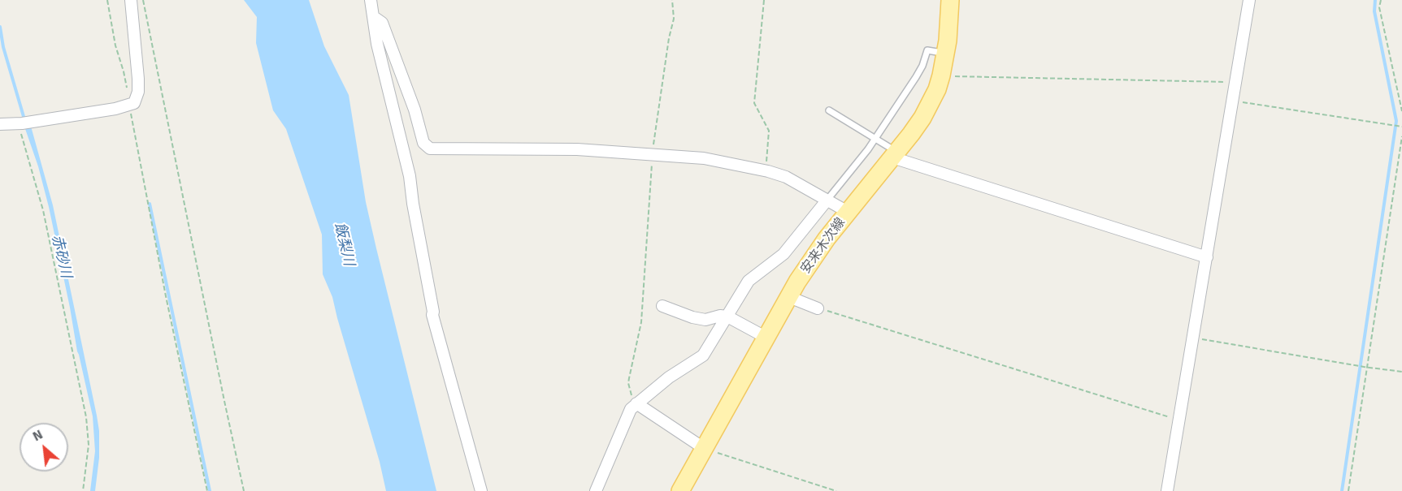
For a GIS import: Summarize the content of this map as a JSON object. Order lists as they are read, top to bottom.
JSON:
{
  "streets": {
    "main road": ["安来木次線"]
  },
  "water": ["飯梨川", "赤砂川"],
  "north": "top left"
}
